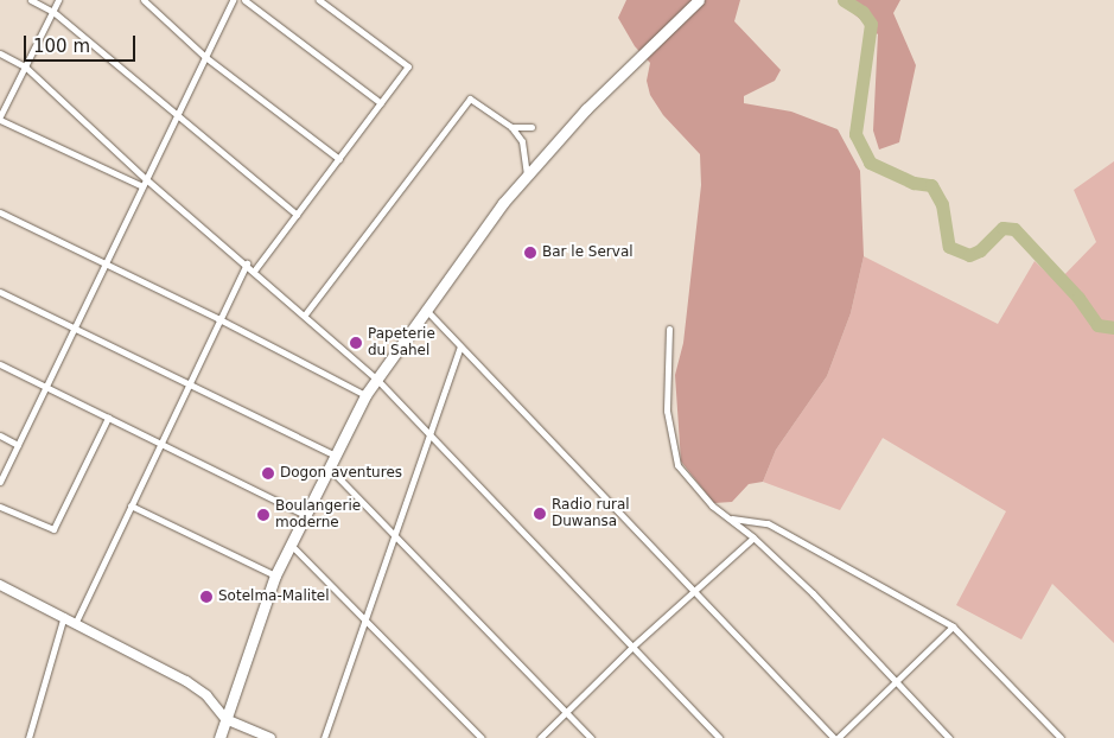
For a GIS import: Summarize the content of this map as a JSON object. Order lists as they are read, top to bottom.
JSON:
{
  "places": [
    "Bar le Serval",
    "Papeterie du Sahel",
    "Dogon aventures",
    "Radio rural Duwansa",
    "Boulangerie moderne",
    "Sotelma-Malitel"
  ],
  "scale_bar": "100 m"
}
